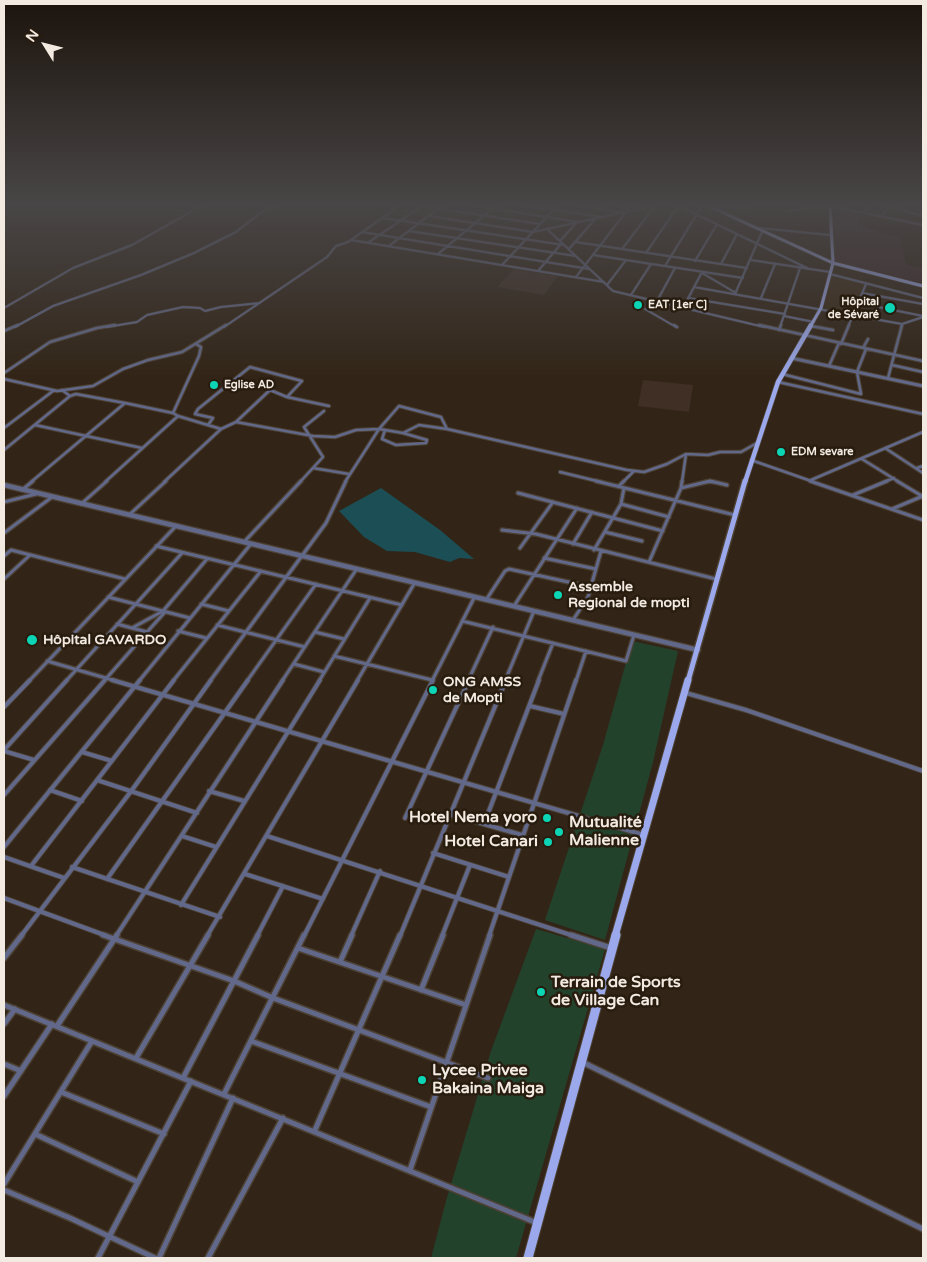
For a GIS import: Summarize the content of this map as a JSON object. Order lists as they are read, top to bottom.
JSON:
{
  "places": [
    "EAT [1er C]",
    "Hôpital de Sévaré",
    "Eglise AD",
    "EDM sevare",
    "Assemble Regional de mopti",
    "Hôpital GAVARDO",
    "ONG AMSS de Mopti",
    "Hotel Nema yoro",
    "Mutualité Malienne",
    "Hotel Canari",
    "Terrain de Sports de Village Can",
    "Lycee Privee Bakaina Maiga"
  ],
  "north": "top left"
}
